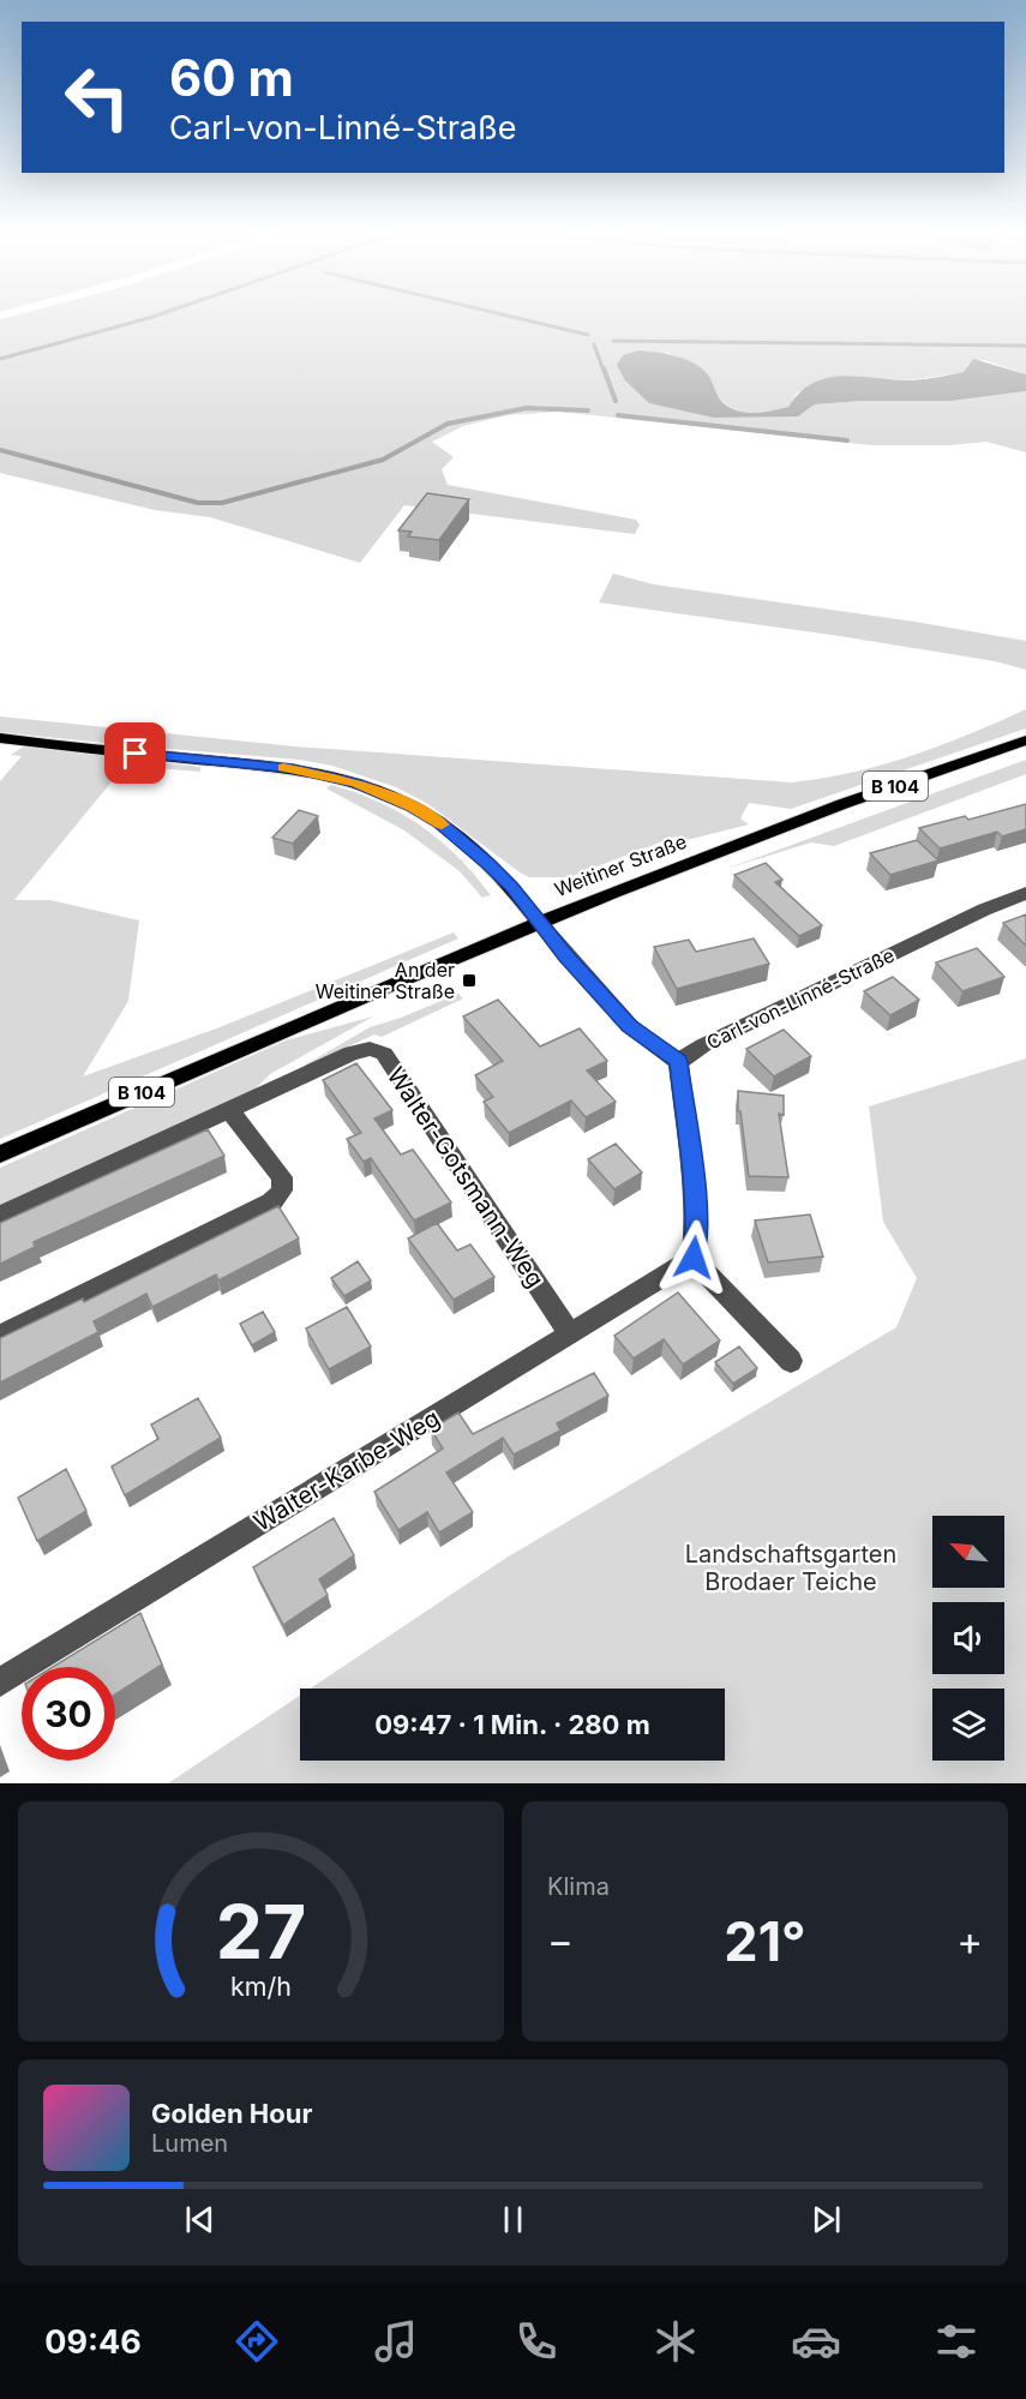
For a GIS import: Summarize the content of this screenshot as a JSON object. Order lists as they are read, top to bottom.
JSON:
{
  "streets": {
    "main road": ["B 104", "Weitiner Straße"],
    "street": ["Carl-von-Linné-Straße", "Walter-Gotsmann-Weg", "Walter-Karbe-Weg"]
  },
  "crossings": [
    ["Walter-Gotsmann-Weg", "Walter-Karbe-Weg"]
  ],
  "parks": ["Landschaftsgarten Brodaer Teiche"],
  "places": {
    "transit": ["An der Weitiner Straße"]
  },
  "north": "top left",
  "page": {
    "turn": ["60 m", "Carl-von-Linné-Straße"],
    "limit": "30",
    "trip": "09:47 · 1 Min. · 280 m",
    "tile": "Klima",
    "heat": ["−", "21°", "+"],
    "song": ["Golden Hour", "Lumen"],
    "tabs": "09:46",
    "gauge": ["27", "km/h"]
  }
}
